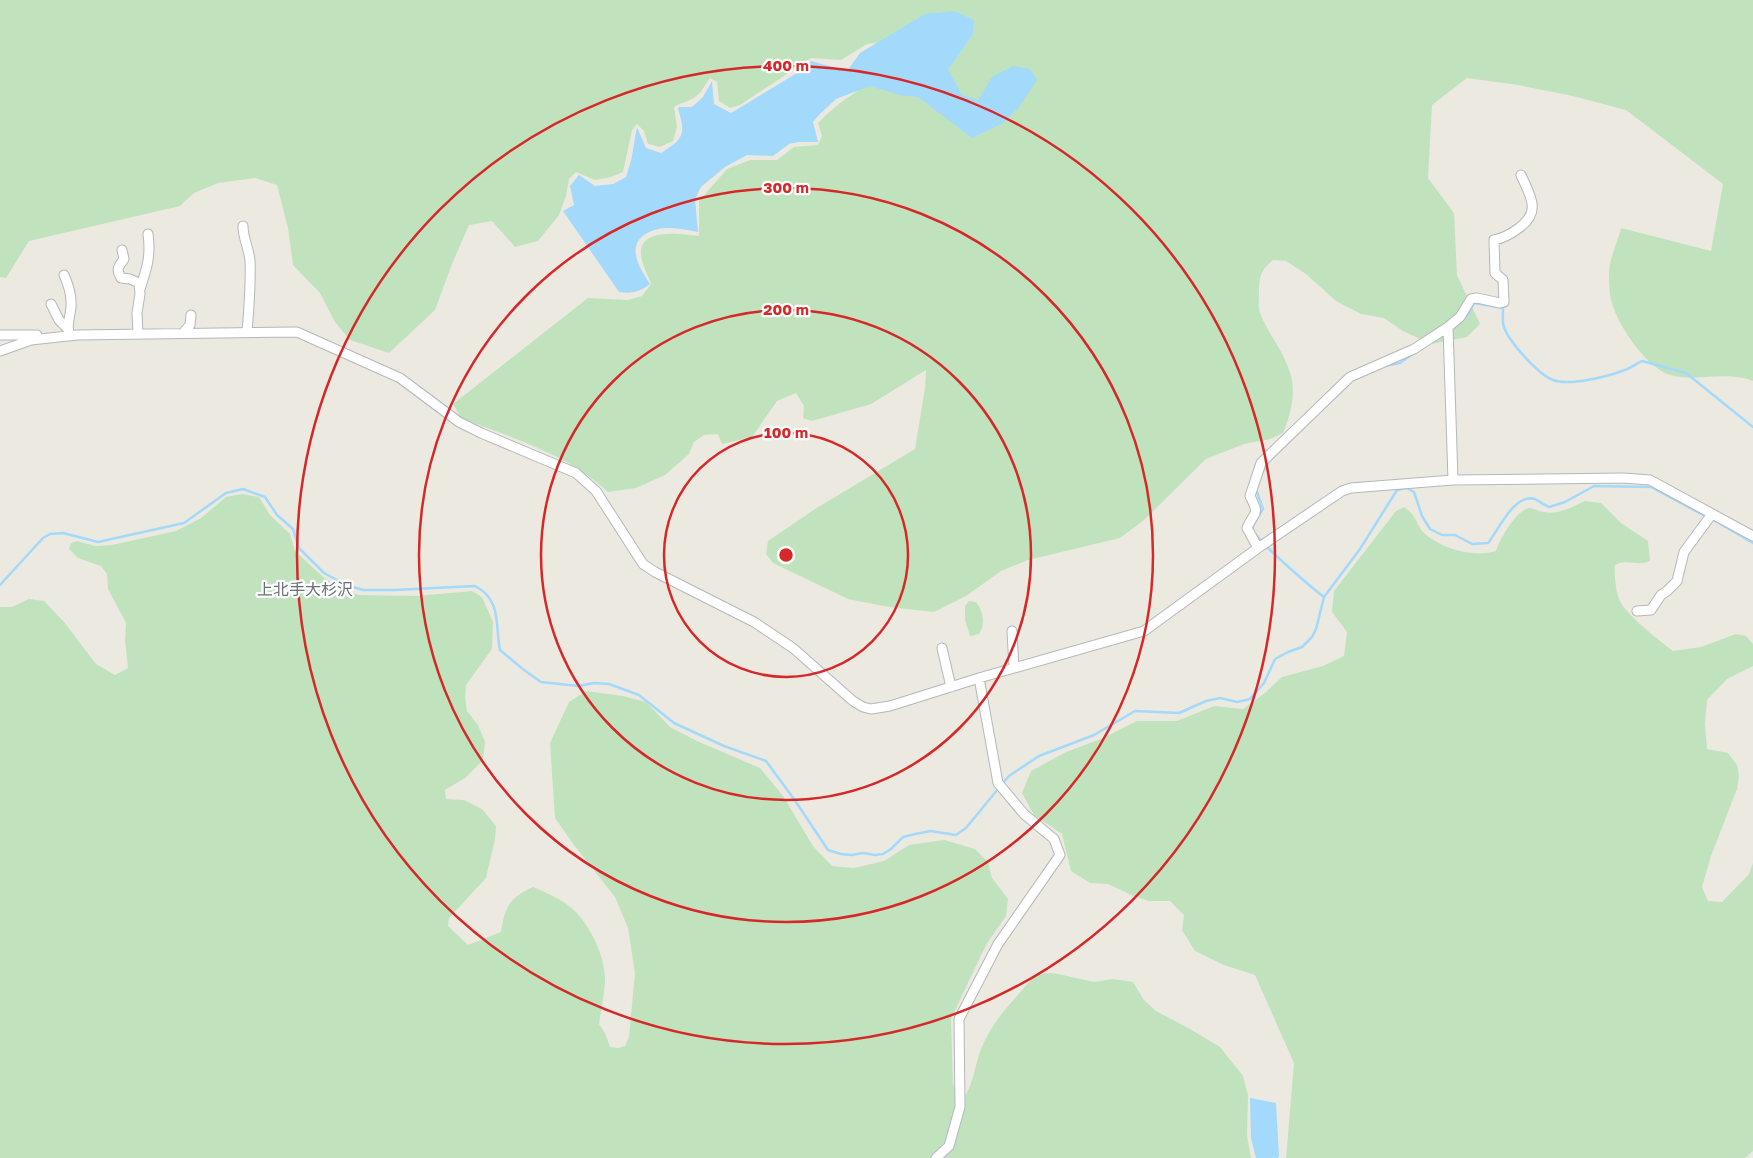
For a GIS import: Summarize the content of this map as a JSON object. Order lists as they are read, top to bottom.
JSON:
{
  "districts": ["上北手大杉沢"],
  "rings": [
    "400 m",
    "300 m",
    "200 m",
    "100 m"
  ]
}
